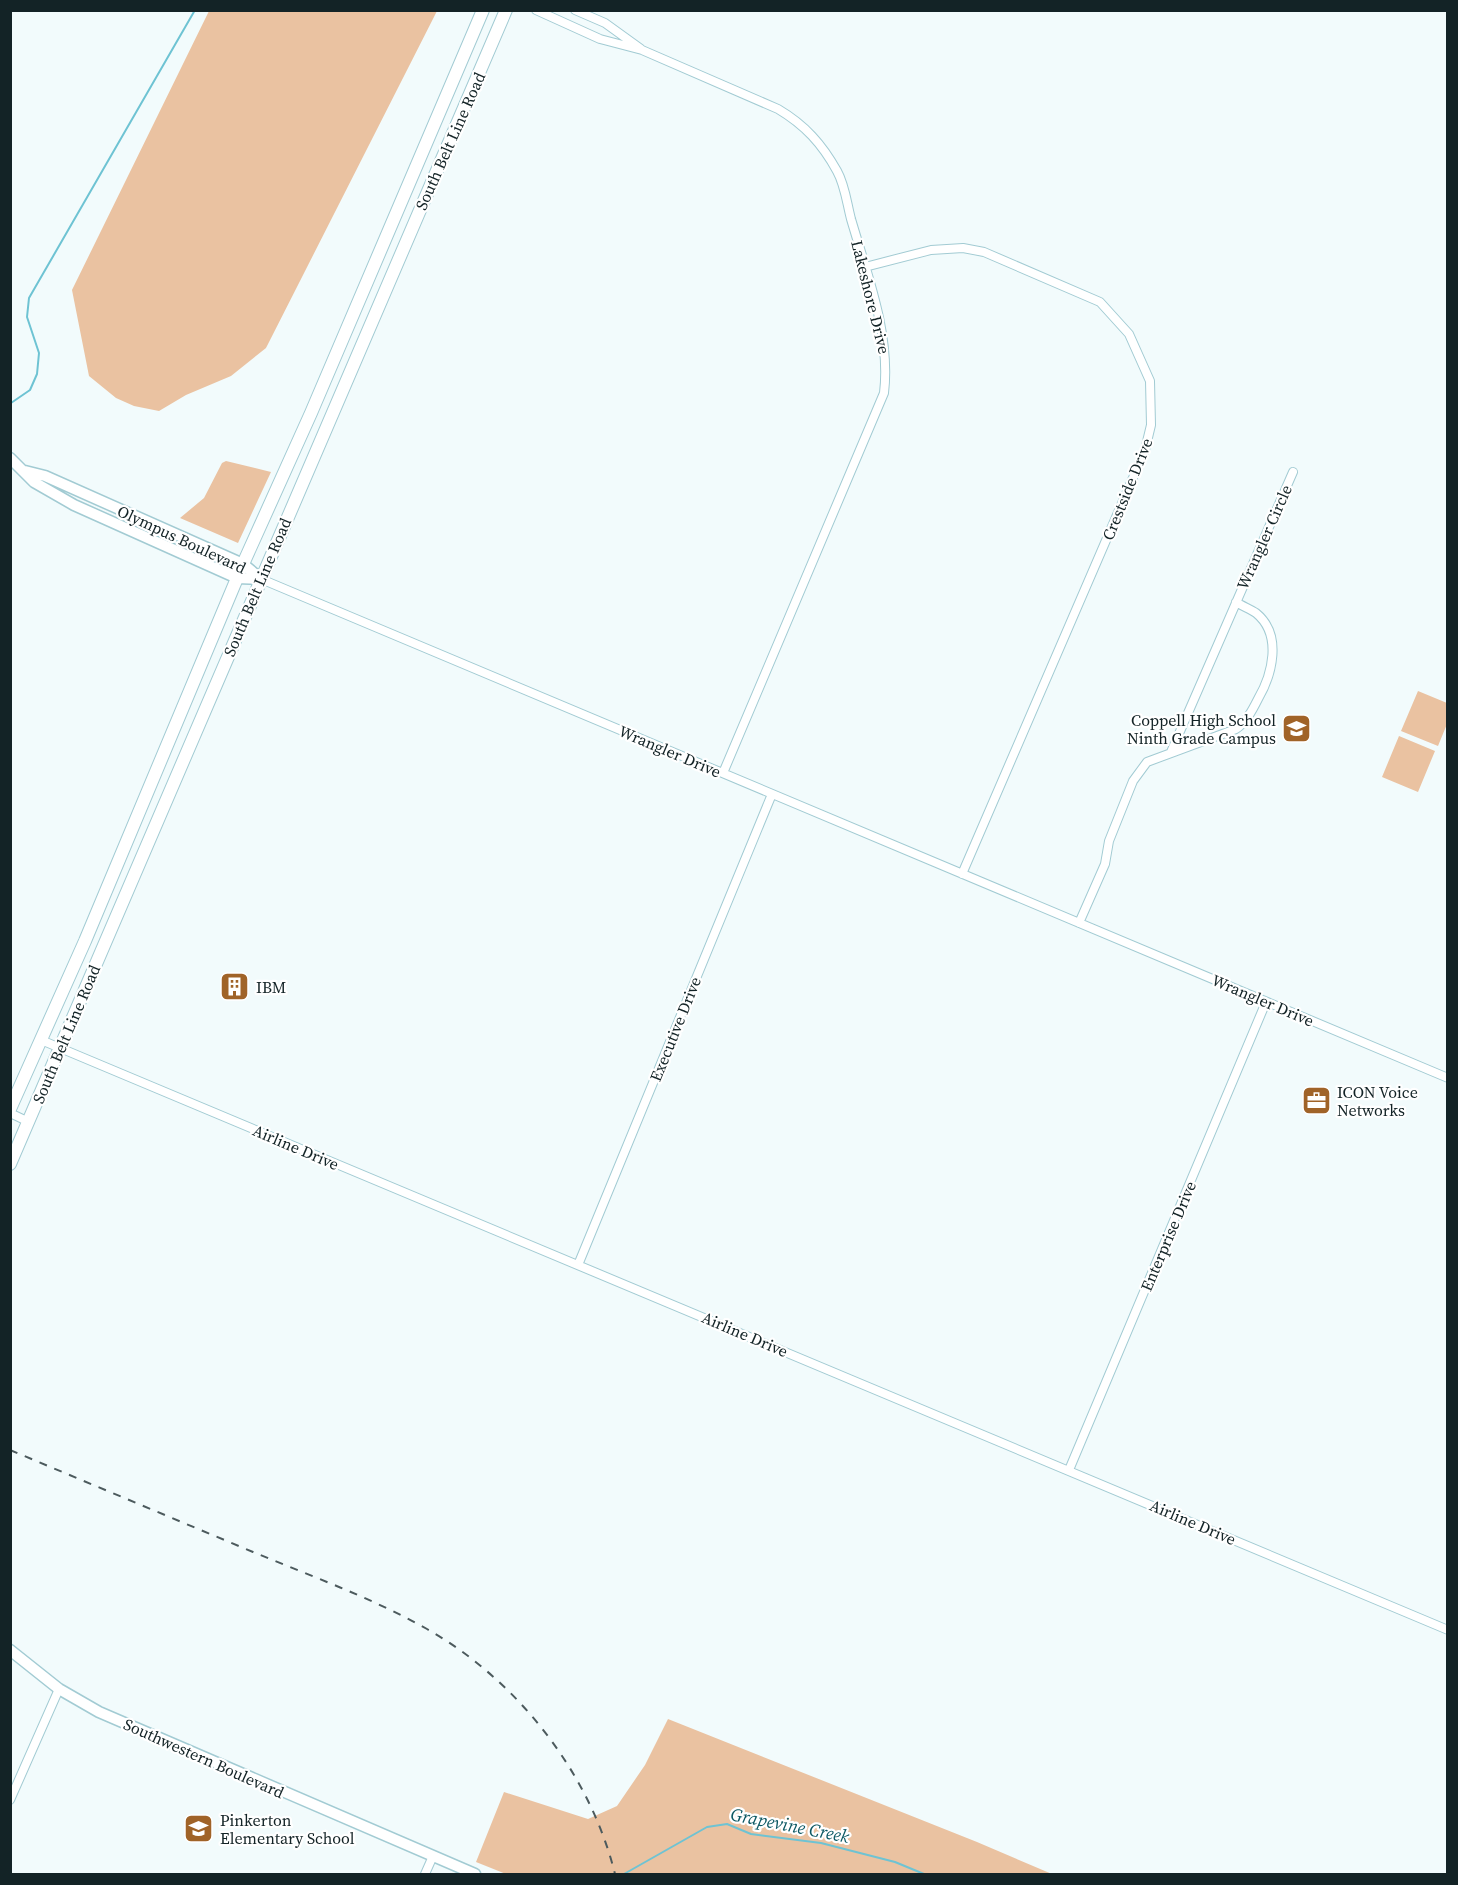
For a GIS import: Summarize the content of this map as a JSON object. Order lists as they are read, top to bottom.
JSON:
{
  "streets": {
    "main road": ["South Belt Line Road"],
    "street": [
      "Lakeshore Drive",
      "Crestside Drive",
      "Wrangler Circle",
      "Olympus Boulevard",
      "Wrangler Drive",
      "Executive Drive",
      "Airline Drive",
      "Enterprise Drive",
      "Southwestern Boulevard"
    ]
  },
  "crossings": [
    ["South Belt Line Road", "Olympus Boulevard"],
    ["South Belt Line Road", "Wrangler Drive"],
    ["South Belt Line Road", "Airline Drive"],
    ["Lakeshore Drive", "Crestside Drive"],
    ["Lakeshore Drive", "Wrangler Drive"],
    ["Crestside Drive", "Wrangler Drive"],
    ["Olympus Boulevard", "Wrangler Drive"],
    ["Wrangler Drive", "Executive Drive"],
    ["Wrangler Drive", "Enterprise Drive"],
    ["Executive Drive", "Airline Drive"],
    ["Airline Drive", "Enterprise Drive"]
  ],
  "water": ["Grapevine Creek"],
  "places": {
    "school or university": ["Coppell High School Ninth Grade Campus", "Pinkerton Elementary School"],
    "building": ["IBM"],
    "office": ["ICON Voice Networks"]
  }
}
